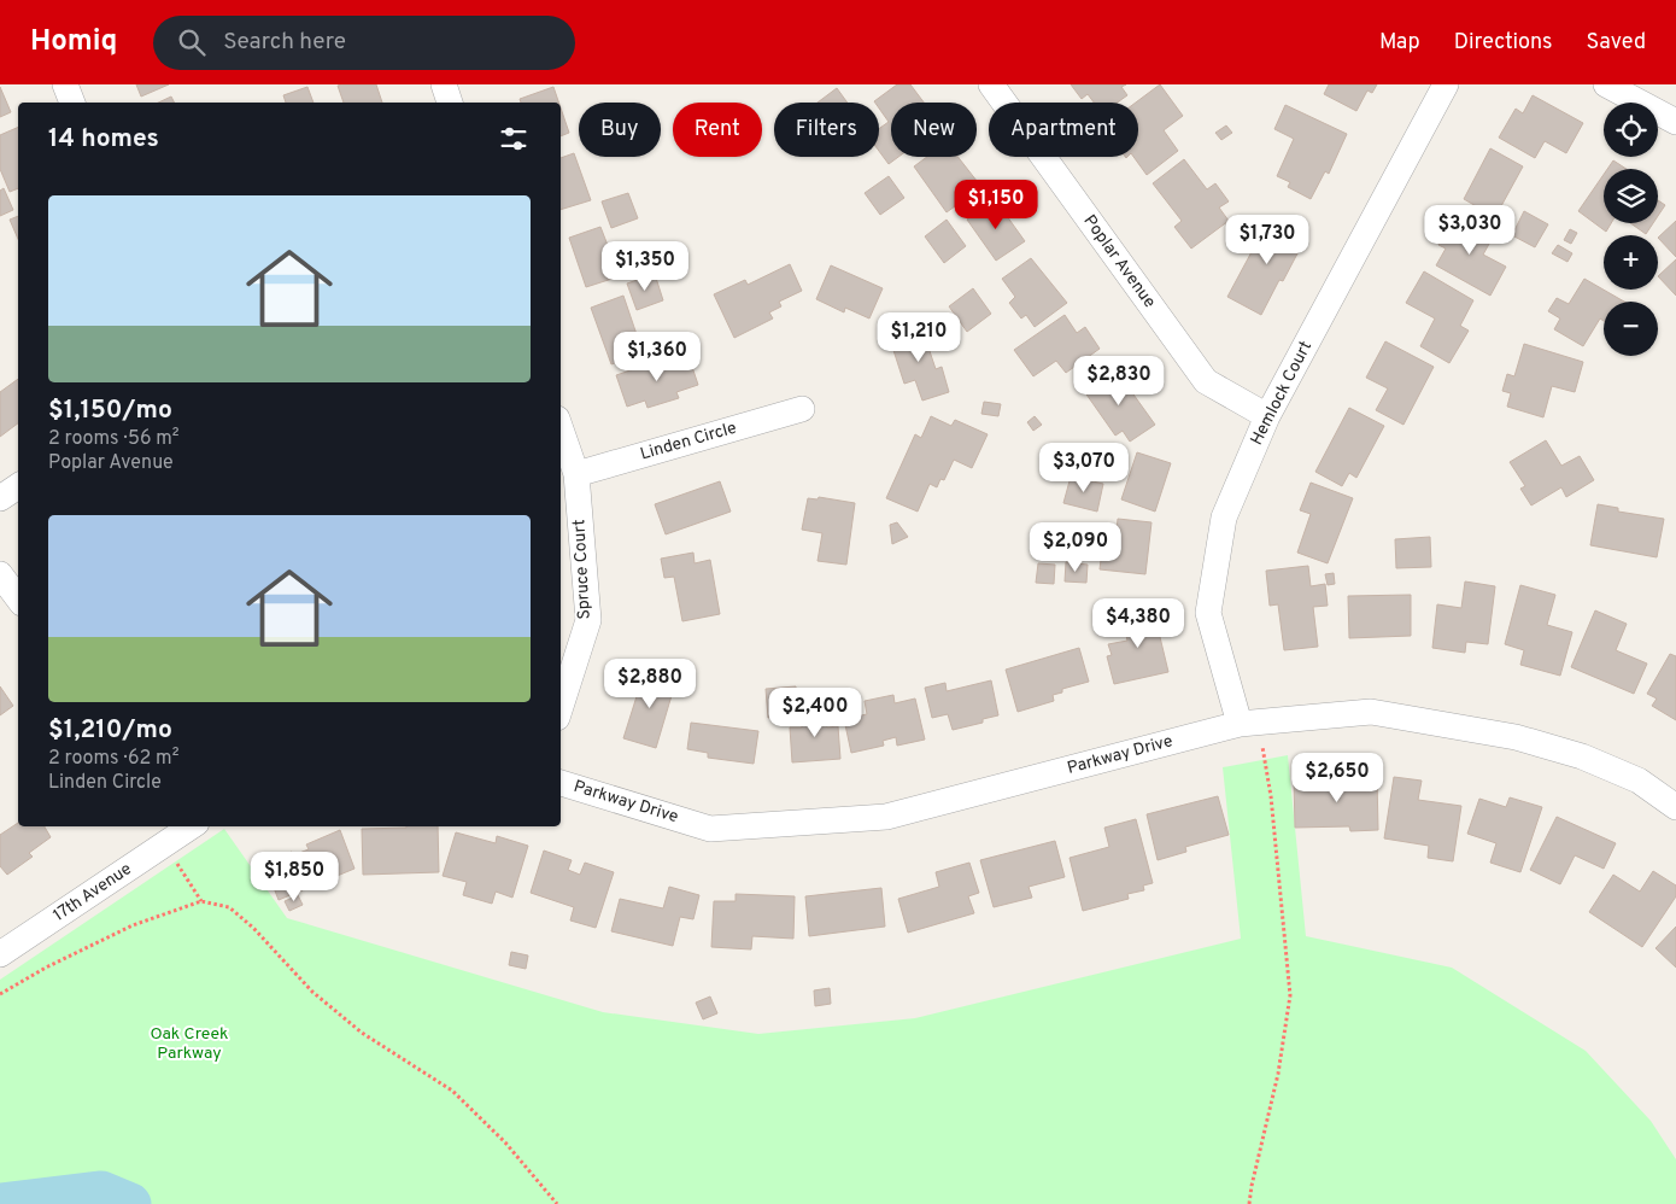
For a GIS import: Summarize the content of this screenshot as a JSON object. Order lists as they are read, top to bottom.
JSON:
{
  "streets": {
    "street": [
      "Poplar Avenue",
      "Hemlock Court",
      "Linden Circle",
      "Spruce Court",
      "Parkway Drive",
      "17th Avenue"
    ]
  },
  "crossings": [
    ["Poplar Avenue", "Hemlock Court"],
    ["Hemlock Court", "Parkway Drive"],
    ["Linden Circle", "Spruce Court"]
  ],
  "parks": ["Oak Creek Parkway"],
  "page": {
    "header": "Homiq",
    "search": "Search here",
    "nav": ["Map", "Directions", "Saved"],
    "map_buttons": ["+", "−"],
    "chip": [
      "Buy",
      "Rent",
      "Filters",
      "New",
      "Apartment"
    ],
    "heading": "14 homes",
    "list": [
      {
        "name": "$1,150/mo",
        "note": "2 rooms · 56 m² · Poplar Avenue"
      },
      {
        "name": "$1,210/mo",
        "note": "2 rooms · 62 m² · Linden Circle"
      }
    ],
    "price": [
      "$1,150",
      "$3,030",
      "$1,730",
      "$1,350",
      "$1,210",
      "$1,360",
      "$2,830",
      "$3,070",
      "$2,090",
      "$4,380",
      "$2,880",
      "$2,400",
      "$2,650",
      "$1,850"
    ]
  }
}
